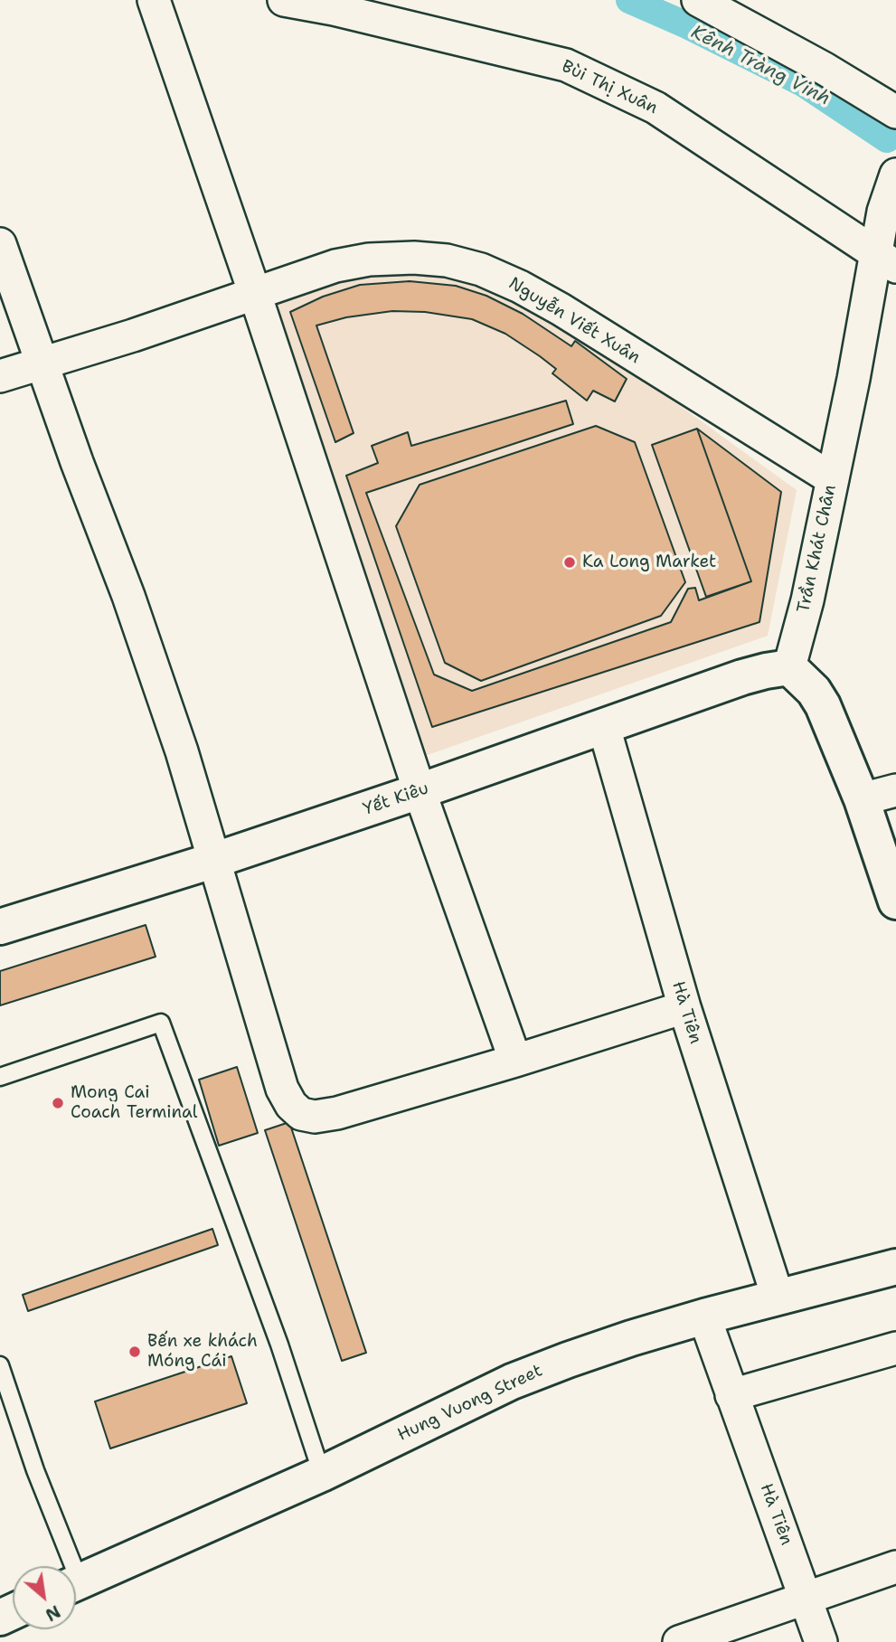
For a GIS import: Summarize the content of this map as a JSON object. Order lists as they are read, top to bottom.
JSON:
{
  "streets": {
    "street": [
      "Bùi Thị Xuân",
      "Nguyễn Viết Xuân",
      "Trần Khát Chân",
      "Yết Kiêu",
      "Hà Tiên",
      "Hung Vuong Street"
    ]
  },
  "crossings": [
    ["Bùi Thị Xuân", "Trần Khát Chân"],
    ["Nguyễn Viết Xuân", "Trần Khát Chân"],
    ["Trần Khát Chân", "Yết Kiêu"],
    ["Yết Kiêu", "Hà Tiên"],
    ["Hà Tiên", "Hung Vuong Street"]
  ],
  "water": ["Kênh Tràng Vinh"],
  "places": ["Ka Long Market", "Mong Cai Coach Terminal", "Bến xe khách Móng Cái"],
  "north": "bottom right"
}
